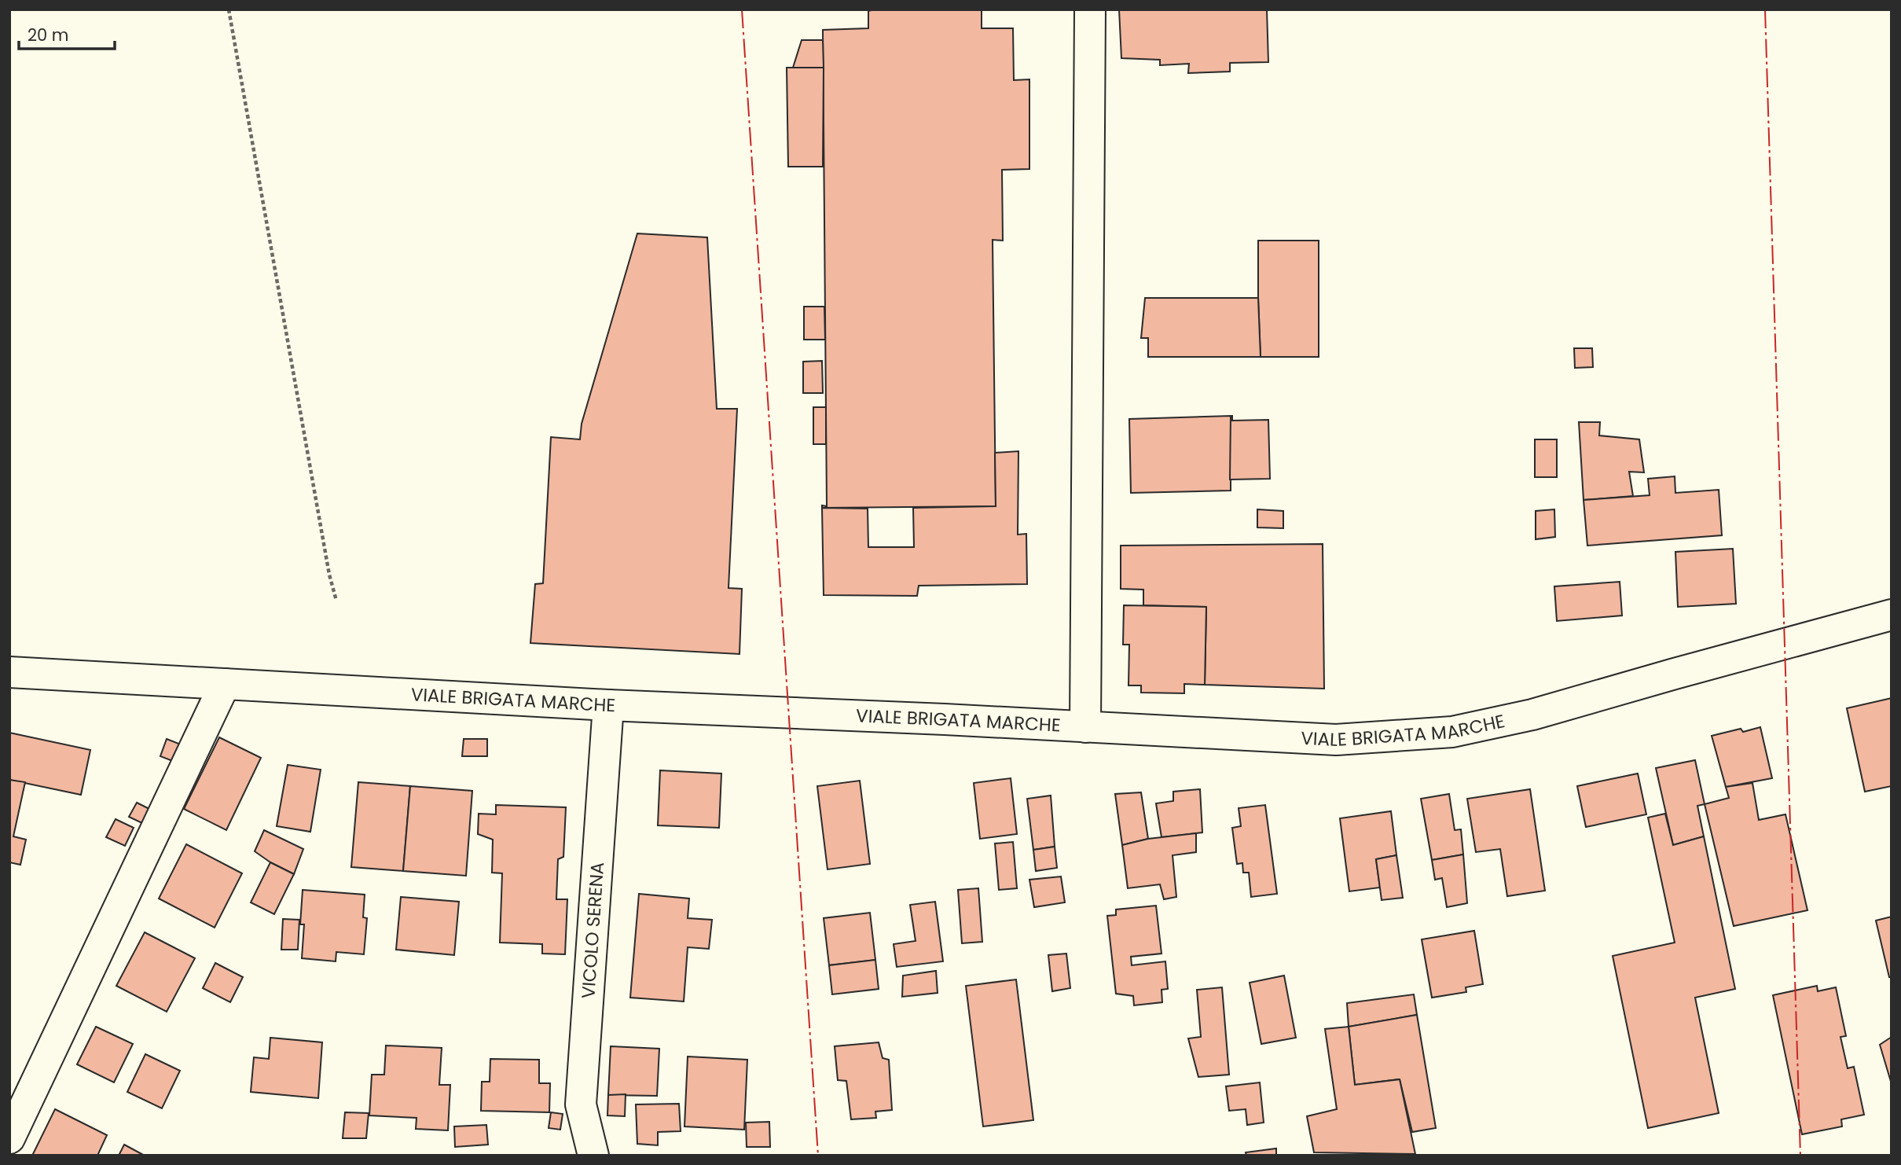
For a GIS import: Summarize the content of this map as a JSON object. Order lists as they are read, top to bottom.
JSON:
{
  "streets": {
    "street": ["VIALE BRIGATA MARCHE", "VICOLO SERENA"]
  },
  "crossings": [
    ["VIALE BRIGATA MARCHE", "VICOLO SERENA"]
  ],
  "scale_bar": "20 m"
}
